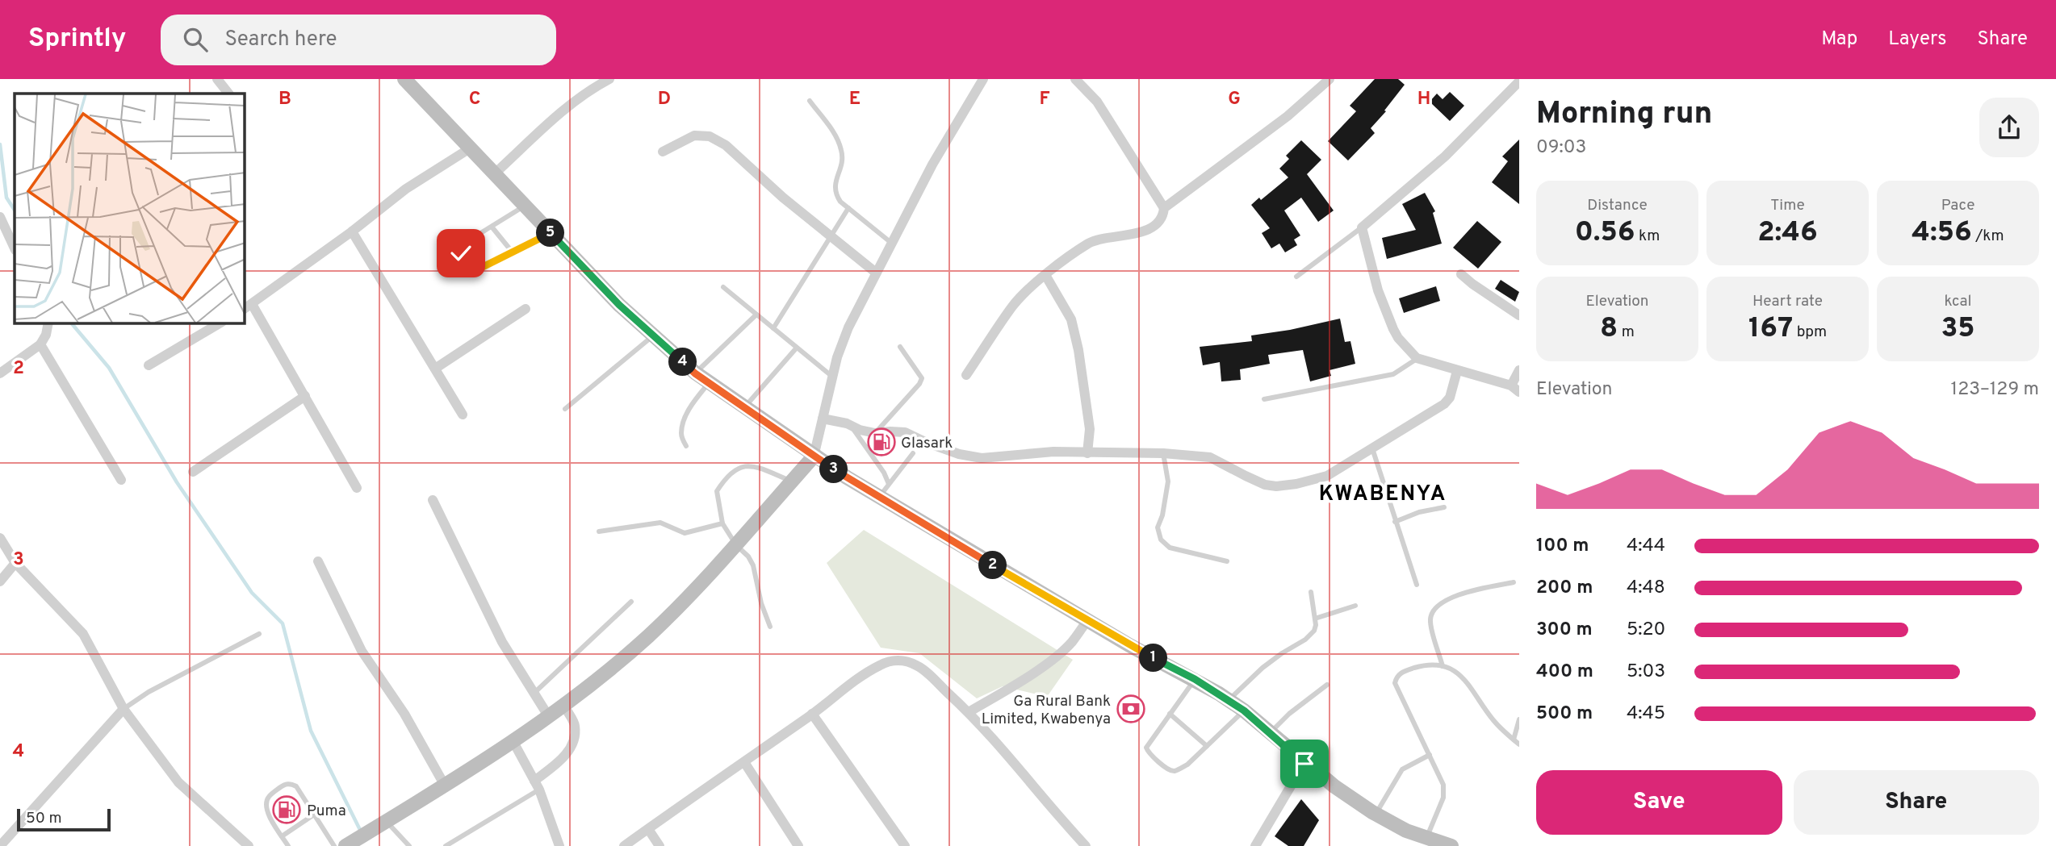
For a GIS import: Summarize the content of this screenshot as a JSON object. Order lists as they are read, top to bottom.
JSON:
{
  "districts": ["KWABENYA"],
  "places": {
    "fuel station": ["Glasark", "Puma"],
    "bank": ["Ga Rural Bank Limited, Kwabenya"]
  },
  "scale_bar": "50 m",
  "page": {
    "header": "Sprintly",
    "search": "Search here",
    "nav": ["Map", "Layers", "Share"],
    "heading": ["Morning run", "09:03"],
    "stats": [
      ["Distance", "0.56 km"],
      ["Time", "2:46"],
      ["Pace", "4:56 /km"],
      ["Elevation", "8 m"],
      ["Heart rate", "167 bpm"],
      ["kcal", "35"]
    ],
    "pins": [
      "5",
      "4",
      "3",
      "2",
      "1"
    ],
    "chart": ["Elevation", "123–129 m"],
    "list": [
      {
        "name": "100 m",
        "note": "4:44"
      },
      {
        "name": "200 m",
        "note": "4:48"
      },
      {
        "name": "300 m",
        "note": "5:20"
      },
      {
        "name": "400 m",
        "note": "5:03"
      },
      {
        "name": "500 m",
        "note": "4:45"
      }
    ],
    "buttons": ["Save", "Share"],
    "scale": "50 m"
  },
  "grid": {
    "columns": [
      "B",
      "C",
      "D",
      "E",
      "F",
      "G",
      "H"
    ],
    "rows": ["2", "3", "4"]
  }
}
